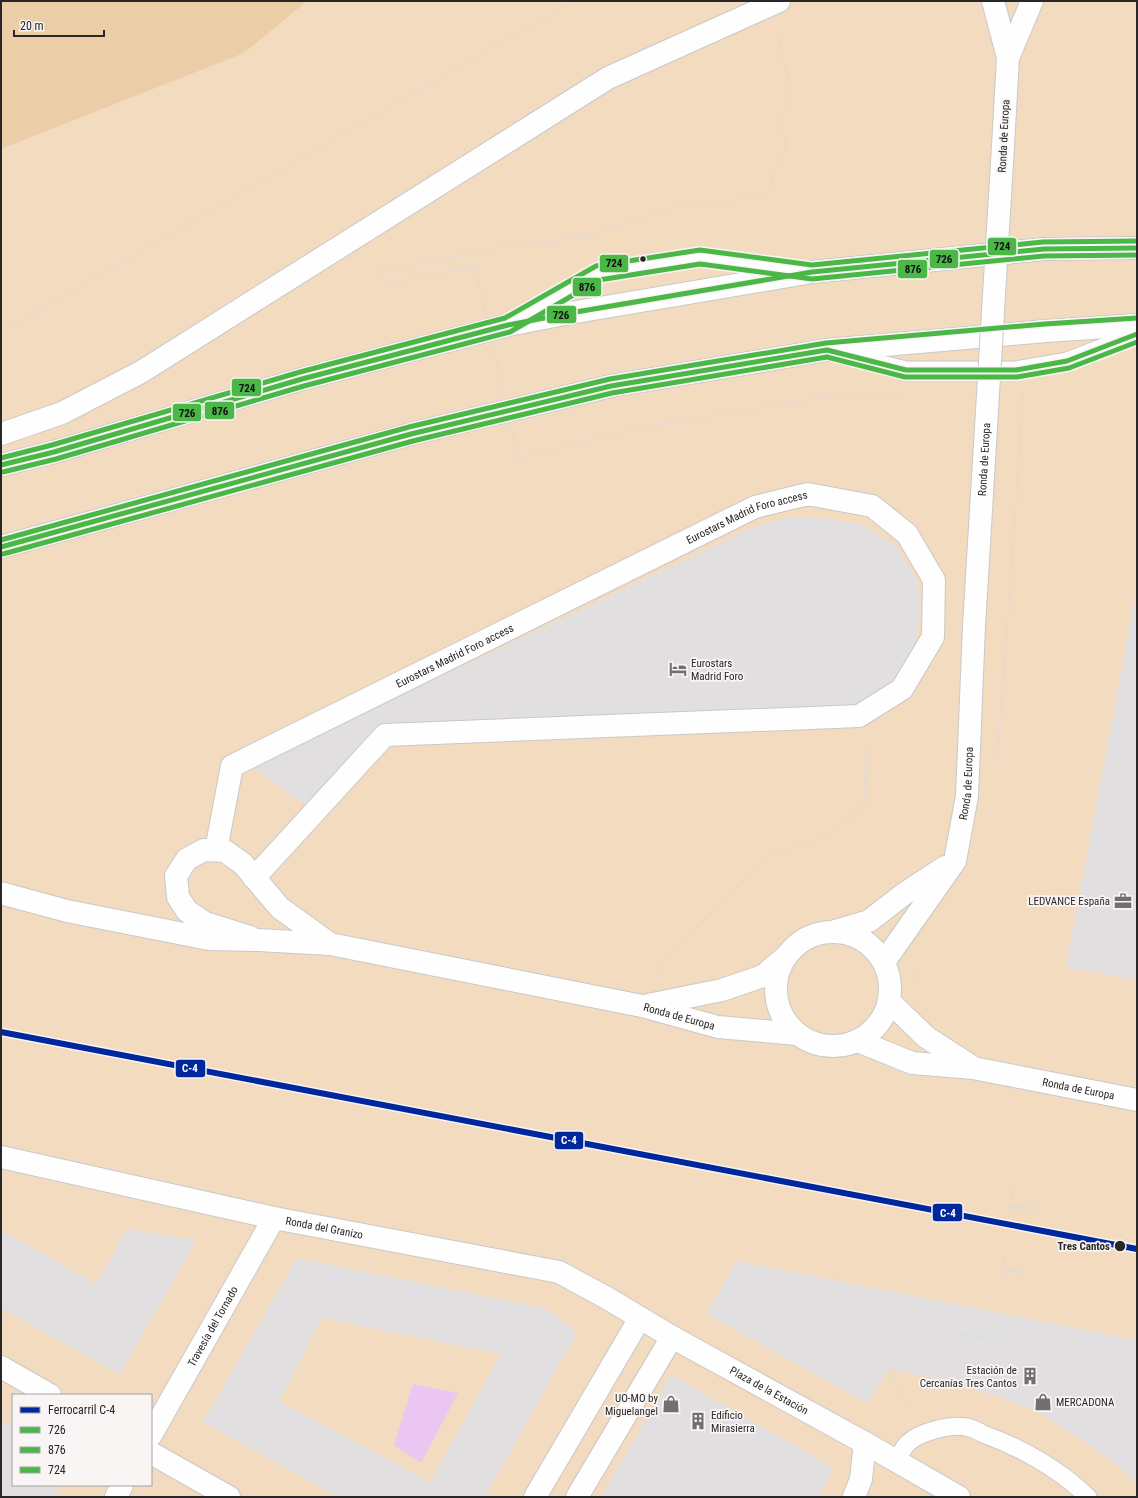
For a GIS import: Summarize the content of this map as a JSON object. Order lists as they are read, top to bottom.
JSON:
{
  "streets": {
    "main road": [
      "Ronda de Europa",
      "Eurostars Madrid Foro access",
      "Ronda del Granizo",
      "Travesía del Tornado",
      "Plaza de la Estación"
    ]
  },
  "crossings": [
    ["Ronda del Granizo", "Travesía del Tornado"],
    ["Ronda del Granizo", "Plaza de la Estación"]
  ],
  "places": {
    "hotel": ["Eurostars Madrid Foro"],
    "office": ["LEDVANCE España"],
    "other": ["Tres Cantos"],
    "building": ["Estación de Cercanías Tres Cantos", "Edificio Mirasierra"],
    "shop": ["MERCADONA", "UO-MO by Miguelangel"]
  },
  "lines": [
    "transit line 724",
    "transit line 726",
    "transit line 876",
    "rail line C-4"
  ],
  "legend": [
    "Ferrocarril C-4",
    "726",
    "876",
    "724"
  ],
  "scale_bar": "20 m"
}
